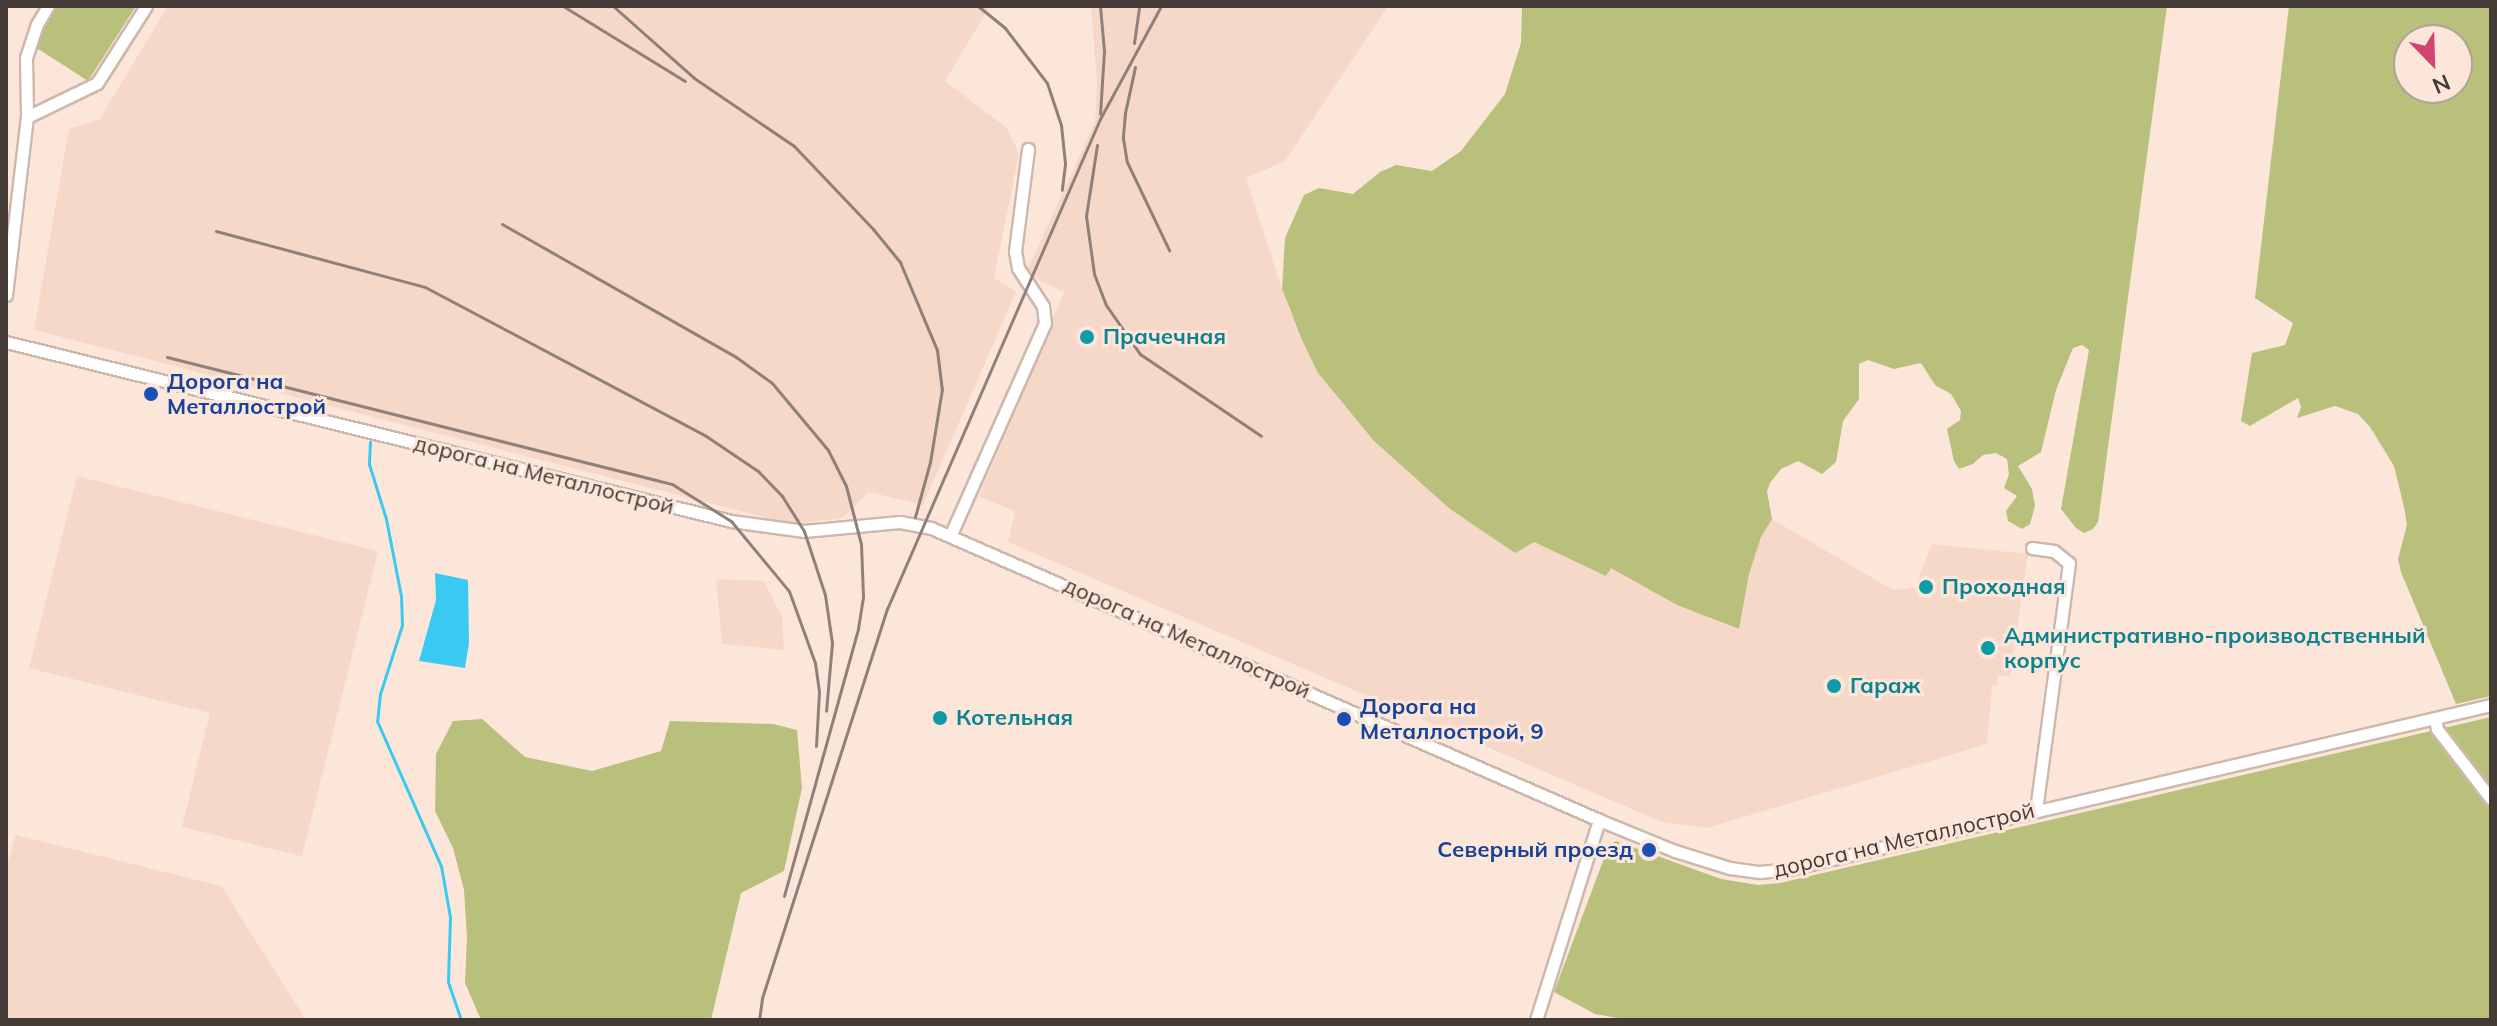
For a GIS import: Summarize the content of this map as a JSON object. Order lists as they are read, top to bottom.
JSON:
{
  "streets": {
    "street": ["дорога на Металлострой"]
  },
  "places": [
    "Прачечная",
    "Дорога на Металлострой",
    "Проходная",
    "Административно-производственный корпус",
    "Гараж",
    "Котельная",
    "Дорога на Металлострой, 9",
    "Северный проезд"
  ],
  "north": "bottom right"
}
